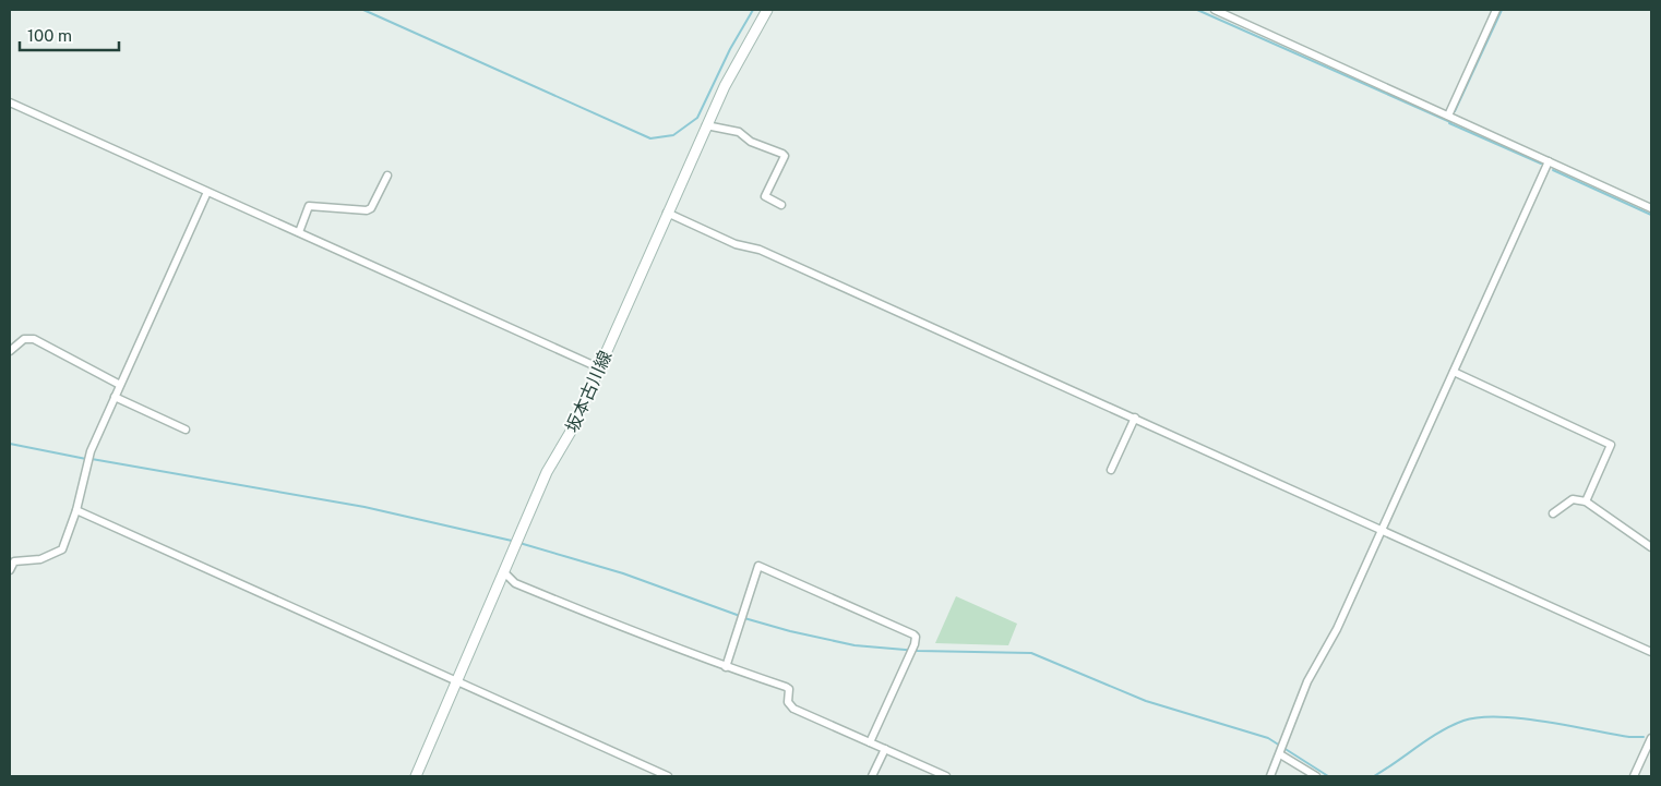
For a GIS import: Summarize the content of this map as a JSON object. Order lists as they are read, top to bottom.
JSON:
{
  "streets": {
    "main road": ["坂本古川線"]
  },
  "scale_bar": "100 m"
}
